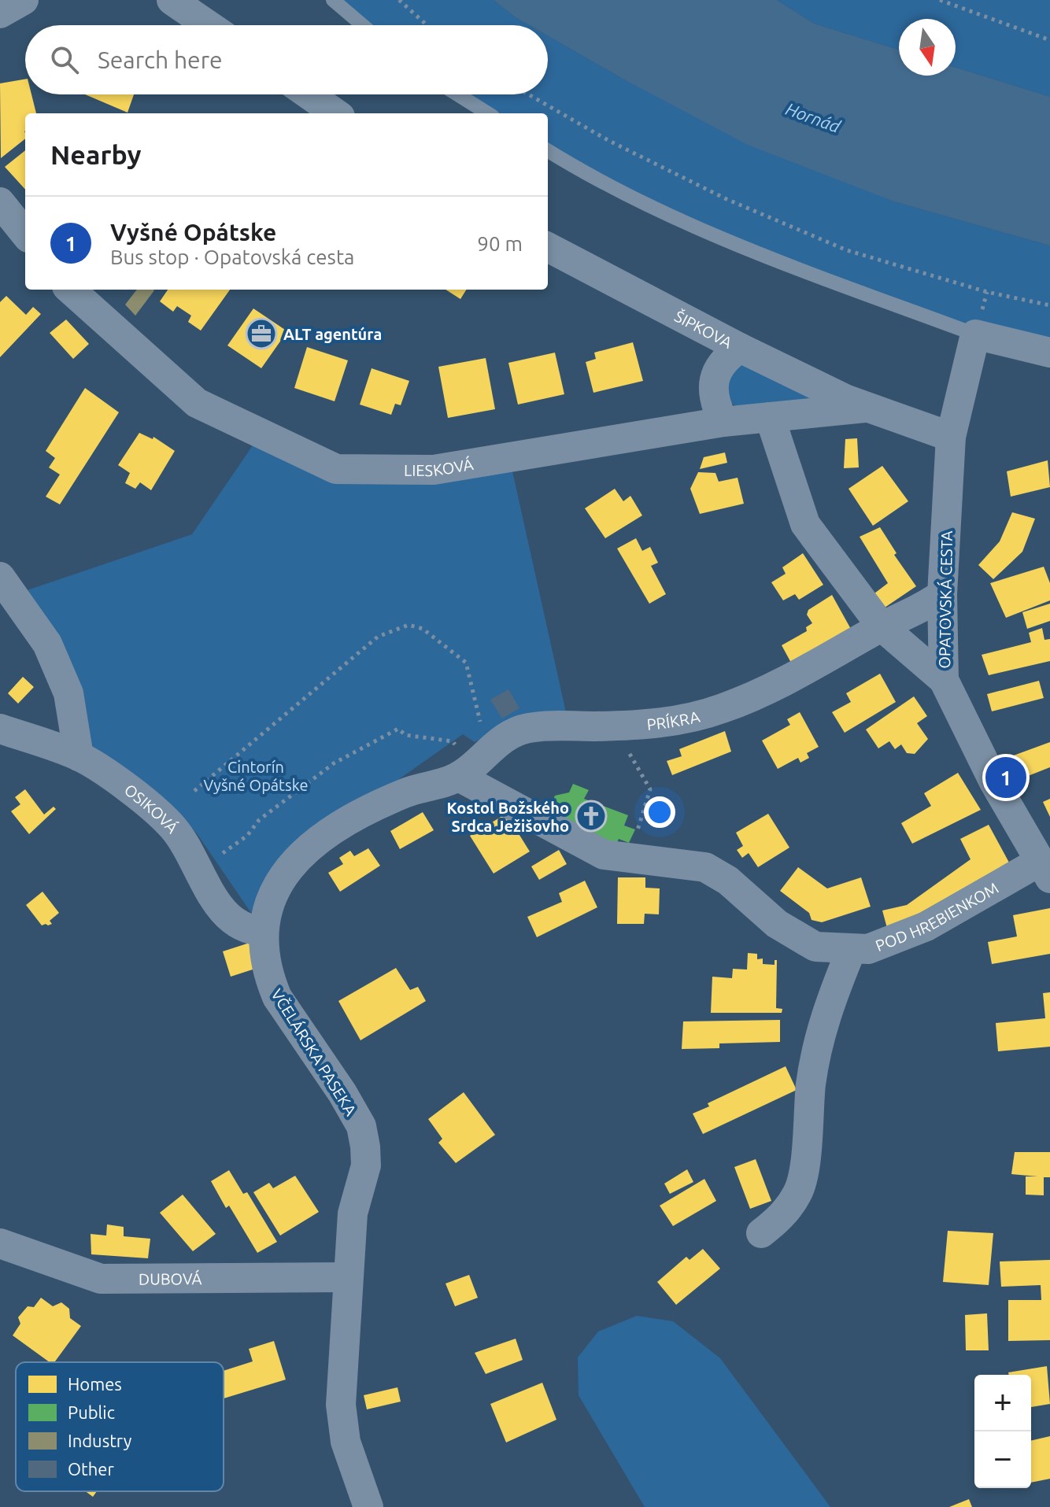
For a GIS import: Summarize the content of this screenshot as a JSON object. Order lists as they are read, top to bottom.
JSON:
{
  "streets": {
    "street": [
      "ŠIPKOVA",
      "LIESKOVÁ",
      "OPATOVSKÁ CESTA",
      "PRÍKRA",
      "OSIKOVÁ",
      "POD HREBIENKOM",
      "VČELÁRSKA PASEKA",
      "DUBOVÁ"
    ]
  },
  "crossings": [
    ["ŠIPKOVA", "LIESKOVÁ"],
    ["ŠIPKOVA", "OPATOVSKÁ CESTA"],
    ["OPATOVSKÁ CESTA", "PRÍKRA"],
    ["OPATOVSKÁ CESTA", "POD HREBIENKOM"],
    ["PRÍKRA", "POD HREBIENKOM"],
    ["PRÍKRA", "VČELÁRSKA PASEKA"],
    ["OSIKOVÁ", "VČELÁRSKA PASEKA"],
    ["POD HREBIENKOM", "VČELÁRSKA PASEKA"],
    ["VČELÁRSKA PASEKA", "DUBOVÁ"]
  ],
  "water": ["Hornád"],
  "parks": ["Cintorín Vyšné Opátske"],
  "places": {
    "office": ["ALT agentúra"],
    "church": ["Kostol Božského Srdca Ježišovho"]
  },
  "legend": [
    "Homes",
    "Public",
    "Industry",
    "Other"
  ],
  "north": "bottom",
  "page": {
    "search": "Search here",
    "heading": "Nearby",
    "list": [
      {
        "mark": "1",
        "name": "Vyšné Opátske",
        "note": "Bus stop · Opatovská cesta",
        "value": "90 m"
      }
    ],
    "pins": "1",
    "map_buttons": ["+", "−"]
  }
}
